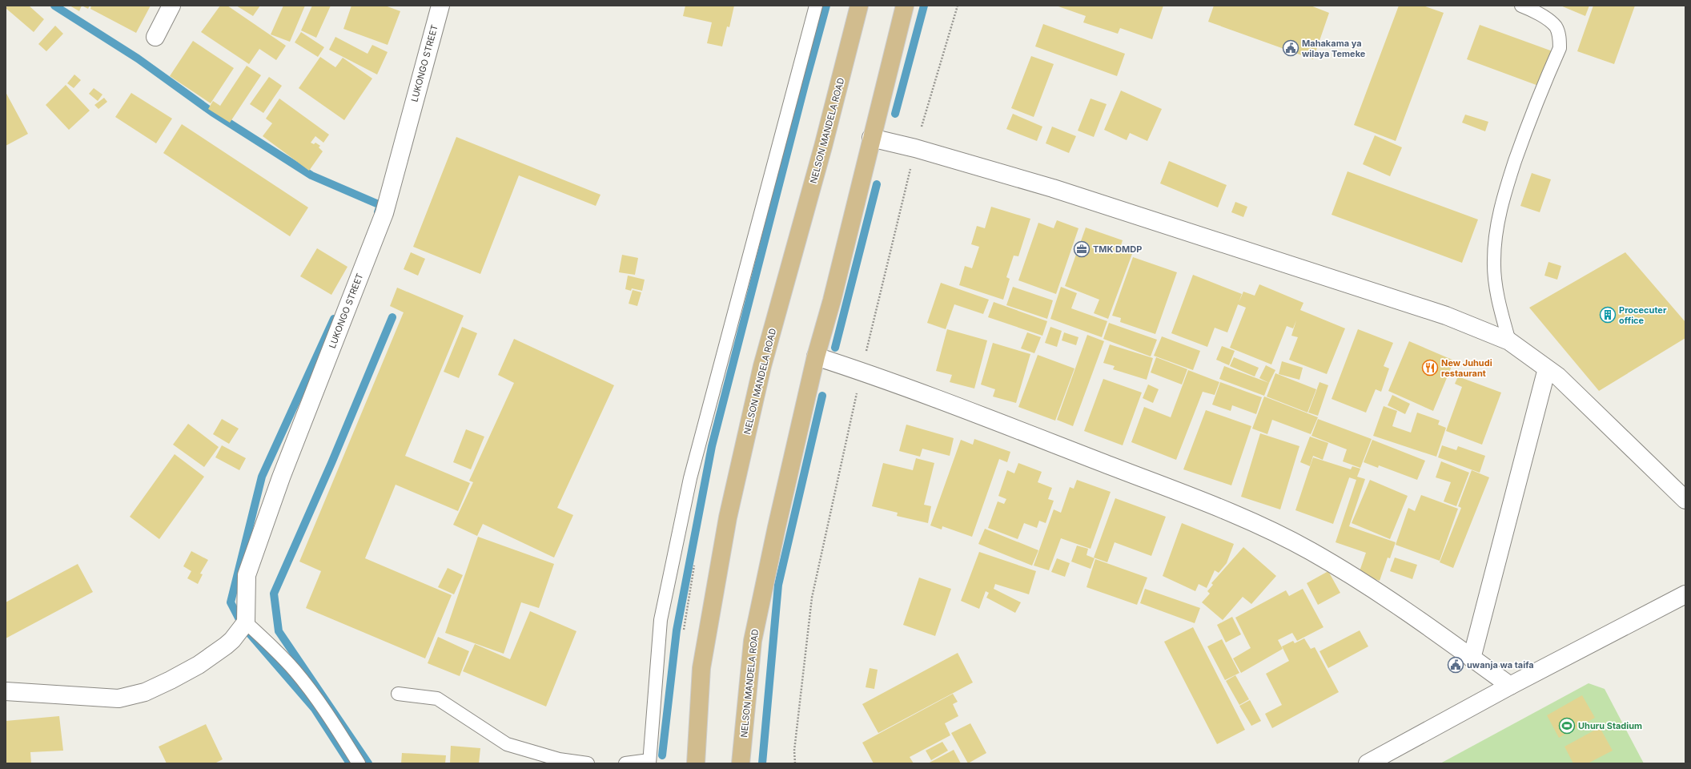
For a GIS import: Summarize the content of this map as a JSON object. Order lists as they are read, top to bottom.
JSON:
{
  "streets": {
    "main road": ["NELSON MANDELA ROAD"],
    "street": ["LUKONGO STREET"]
  },
  "places": {
    "public building": ["Mahakama ya wilaya Temeke", "uwanja wa taifa"],
    "office": ["TMK DMDP"],
    "building": ["Procecuter office"],
    "restaurant": ["New Juhudi restaurant"],
    "sports": ["Uhuru Stadium"]
  }
}
